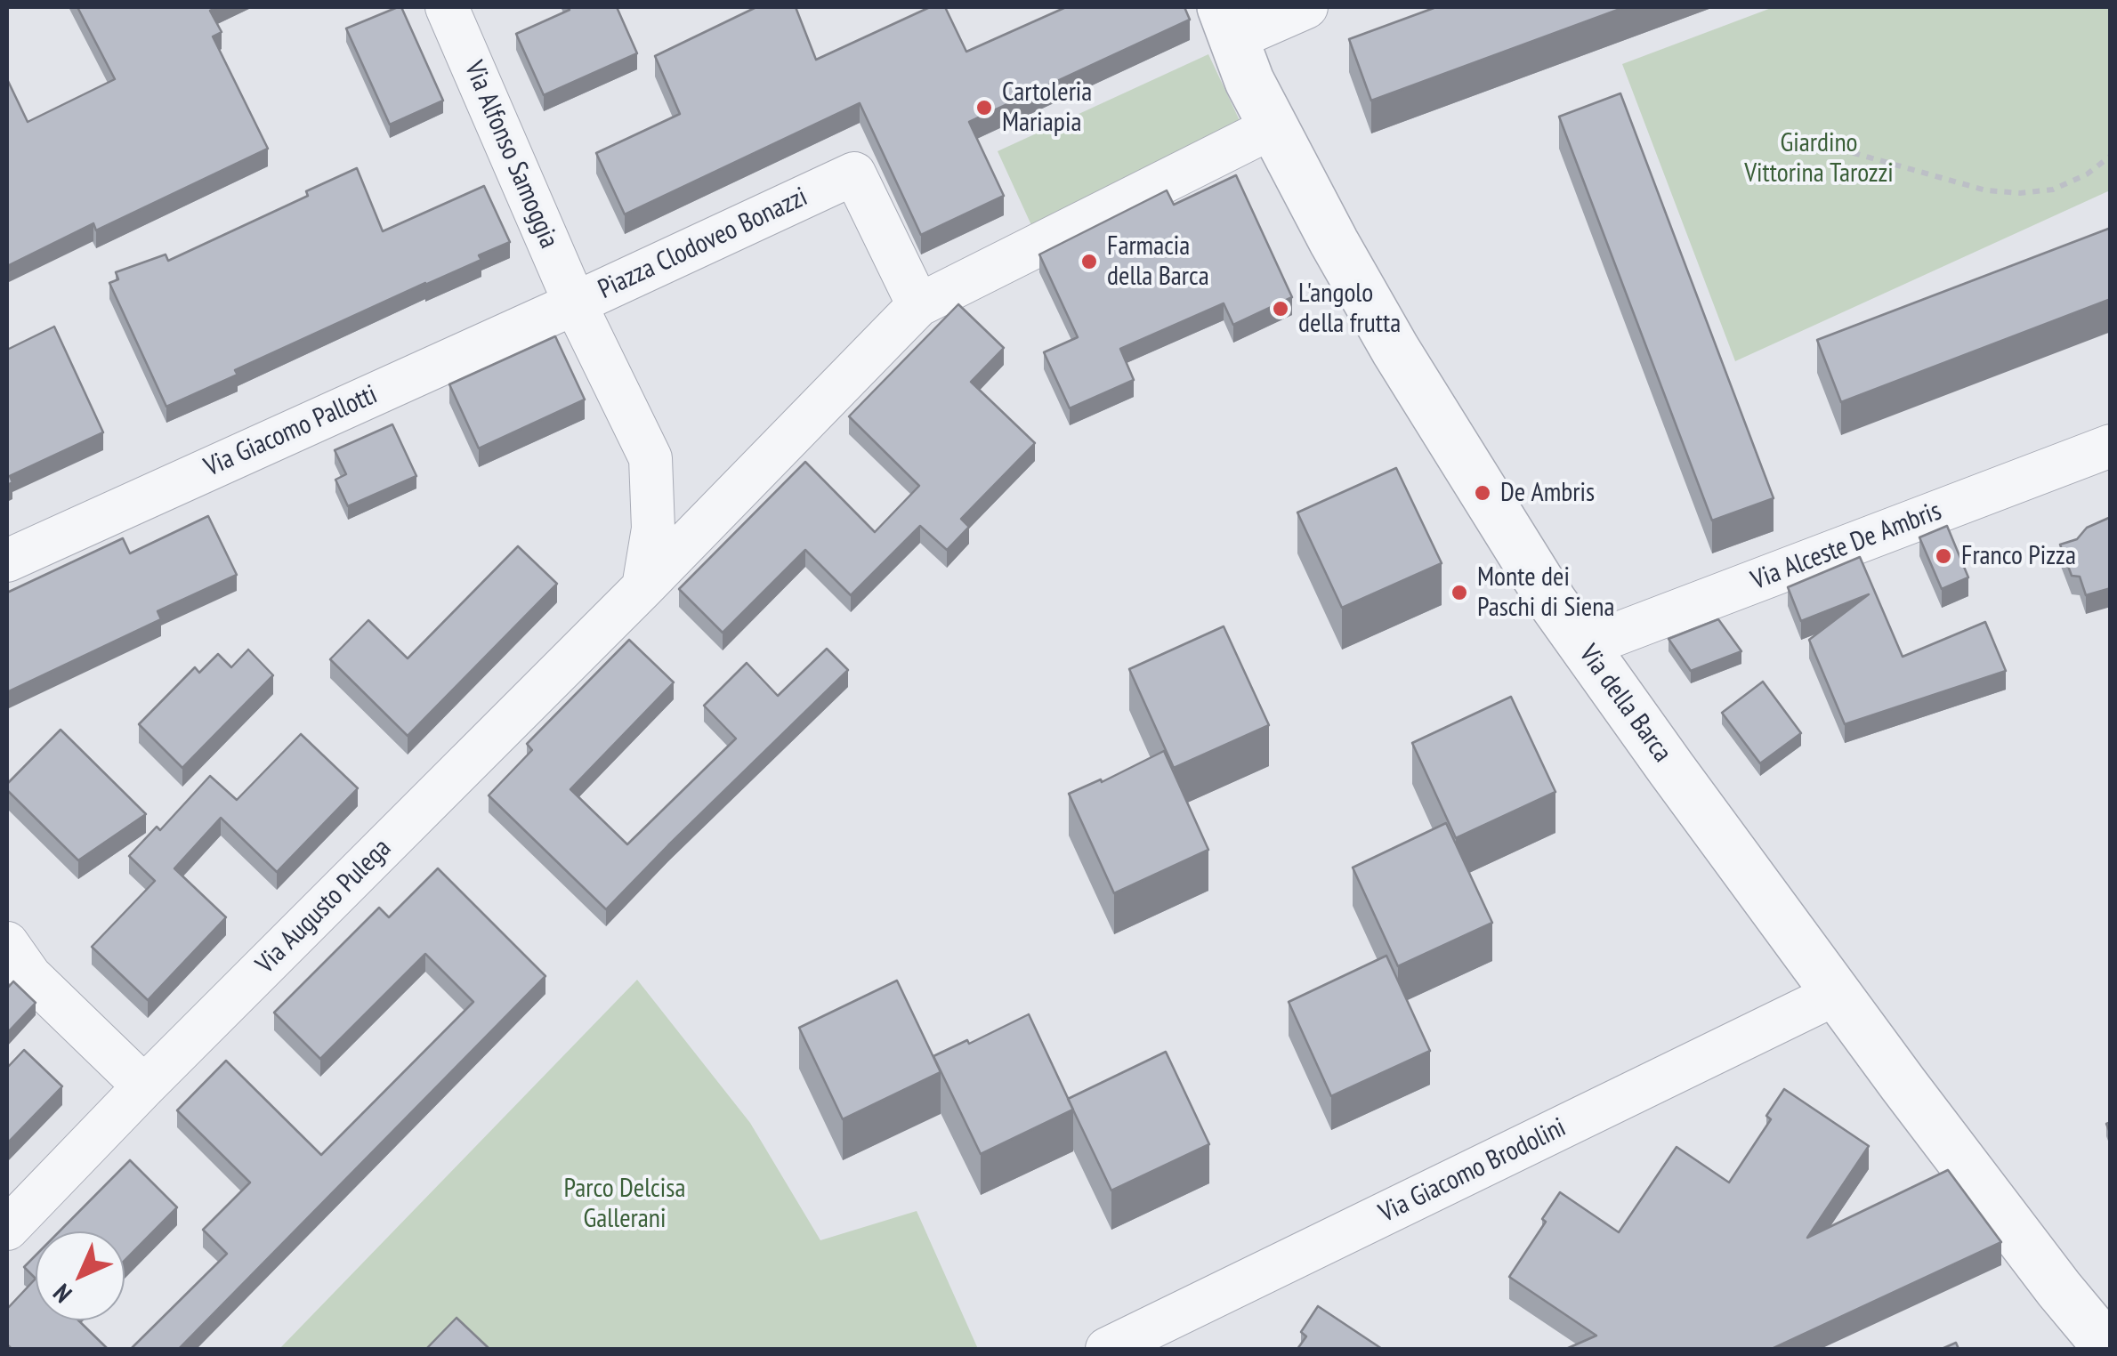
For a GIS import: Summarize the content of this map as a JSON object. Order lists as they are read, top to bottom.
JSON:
{
  "streets": {
    "street": [
      "Via Alfonso Samoggia",
      "Piazza Clodoveo Bonazzi",
      "Via Giacomo Pallotti",
      "Via Alceste De Ambris",
      "Via della Barca",
      "Via Augusto Pulega",
      "Via Giacomo Brodolini"
    ]
  },
  "crossings": [
    ["Via Alfonso Samoggia", "Piazza Clodoveo Bonazzi"],
    ["Via Alfonso Samoggia", "Via Giacomo Pallotti"],
    ["Piazza Clodoveo Bonazzi", "Via Giacomo Pallotti"],
    ["Piazza Clodoveo Bonazzi", "Via Augusto Pulega"],
    ["Via Alceste De Ambris", "Via della Barca"],
    ["Via della Barca", "Via Giacomo Brodolini"]
  ],
  "parks": ["Giardino Vittorina Tarozzi", "Parco Delcisa Gallerani"],
  "places": [
    "Cartoleria Mariapia",
    "Farmacia della Barca",
    "L'angolo della frutta",
    "De Ambris",
    "Franco Pizza",
    "Monte dei Paschi di Siena"
  ],
  "north": "bottom left"
}
